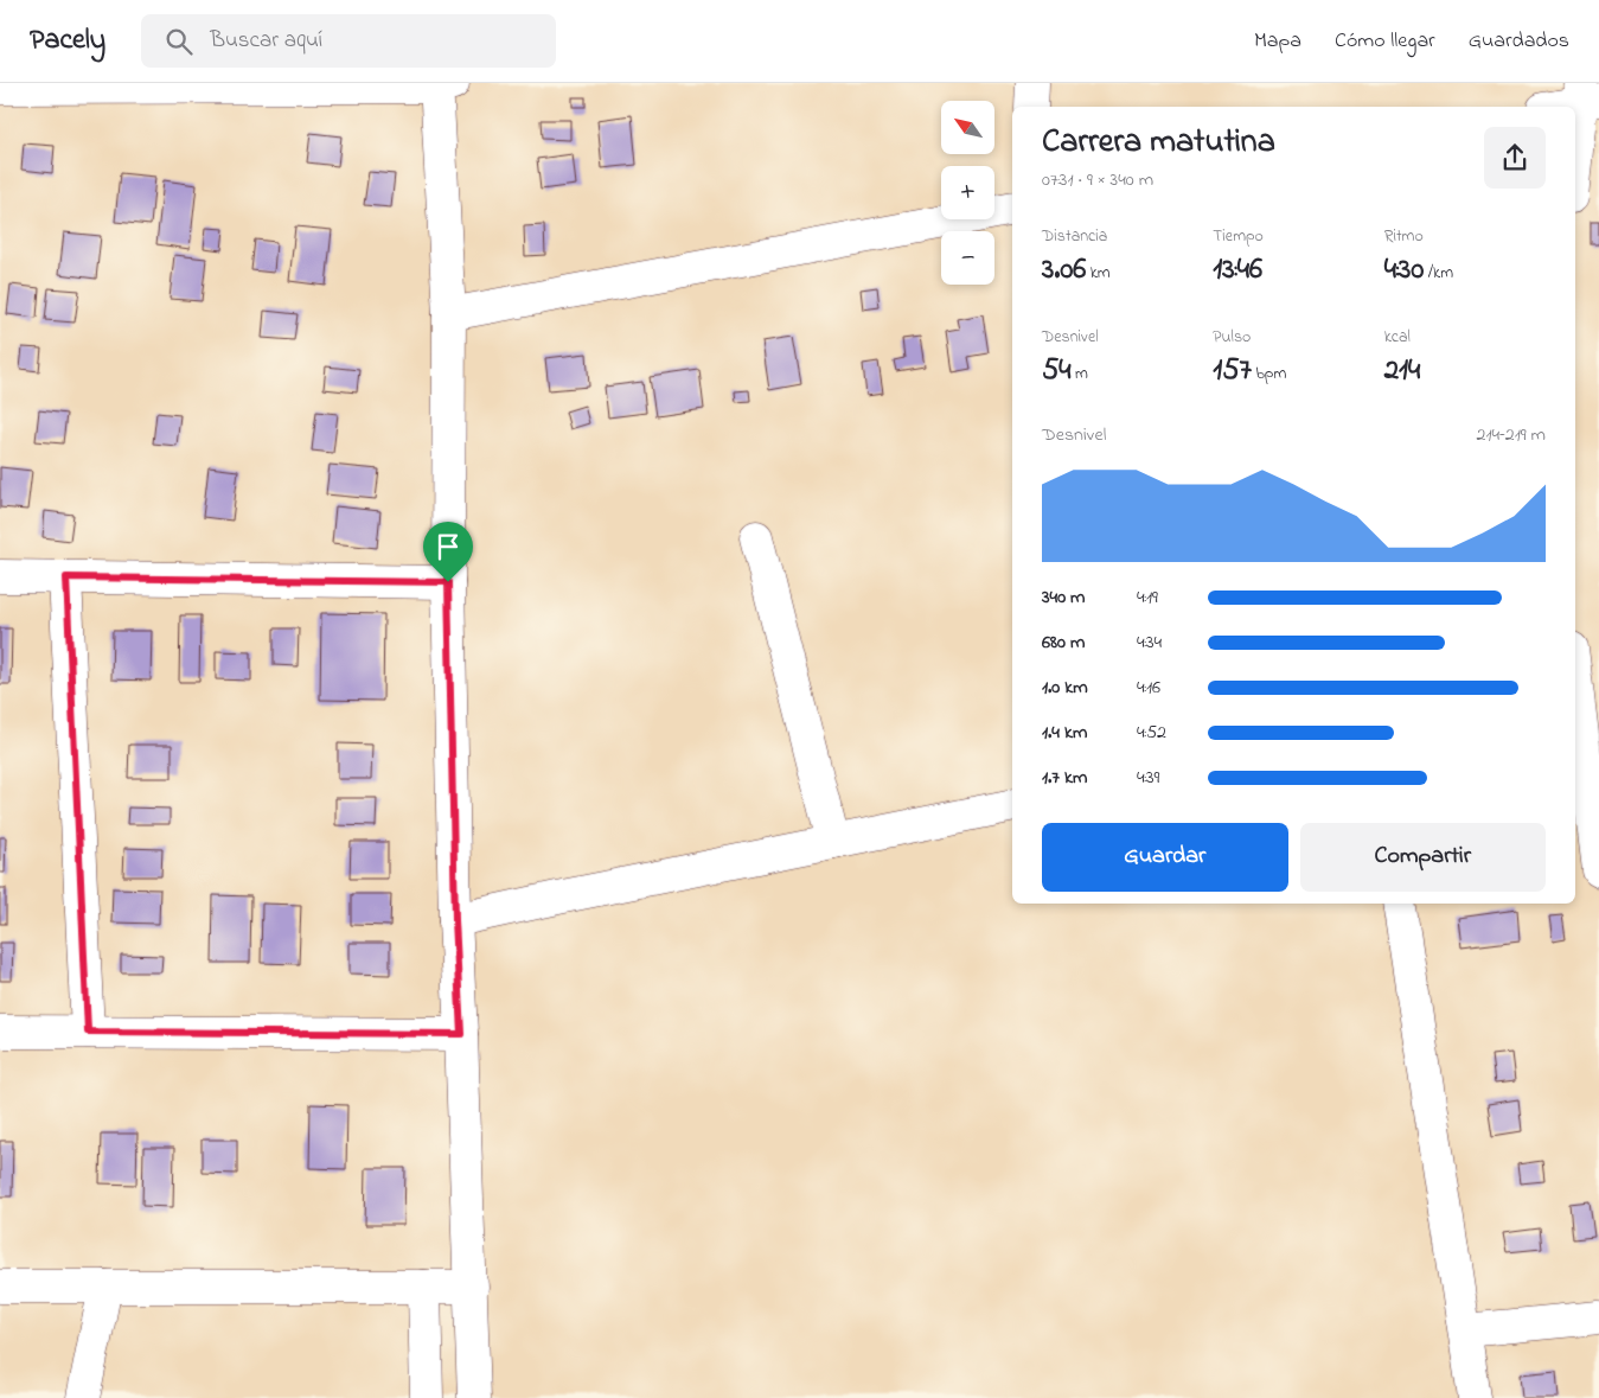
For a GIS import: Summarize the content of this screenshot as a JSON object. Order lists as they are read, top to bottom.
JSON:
{
  "north": "top left",
  "page": {
    "header": "Pacely",
    "search": "Buscar aquí",
    "nav": ["Mapa", "Cómo llegar", "Guardados"],
    "map_buttons": ["+", "−"],
    "heading": ["Carrera matutina", "07:31 · 9 × 340 m"],
    "stats": [
      ["Distancia", "3.06 km"],
      ["Tiempo", "13:46"],
      ["Ritmo", "4:30 /km"],
      ["Desnivel", "54 m"],
      ["Pulso", "157 bpm"],
      ["kcal", "214"]
    ],
    "chart": ["Desnivel", "214–219 m"],
    "list": [
      {
        "name": "340 m",
        "note": "4:19"
      },
      {
        "name": "680 m",
        "note": "4:34"
      },
      {
        "name": "1.0 km",
        "note": "4:16"
      },
      {
        "name": "1.4 km",
        "note": "4:52"
      },
      {
        "name": "1.7 km",
        "note": "4:39"
      }
    ],
    "buttons": ["Guardar", "Compartir"]
  }
}
